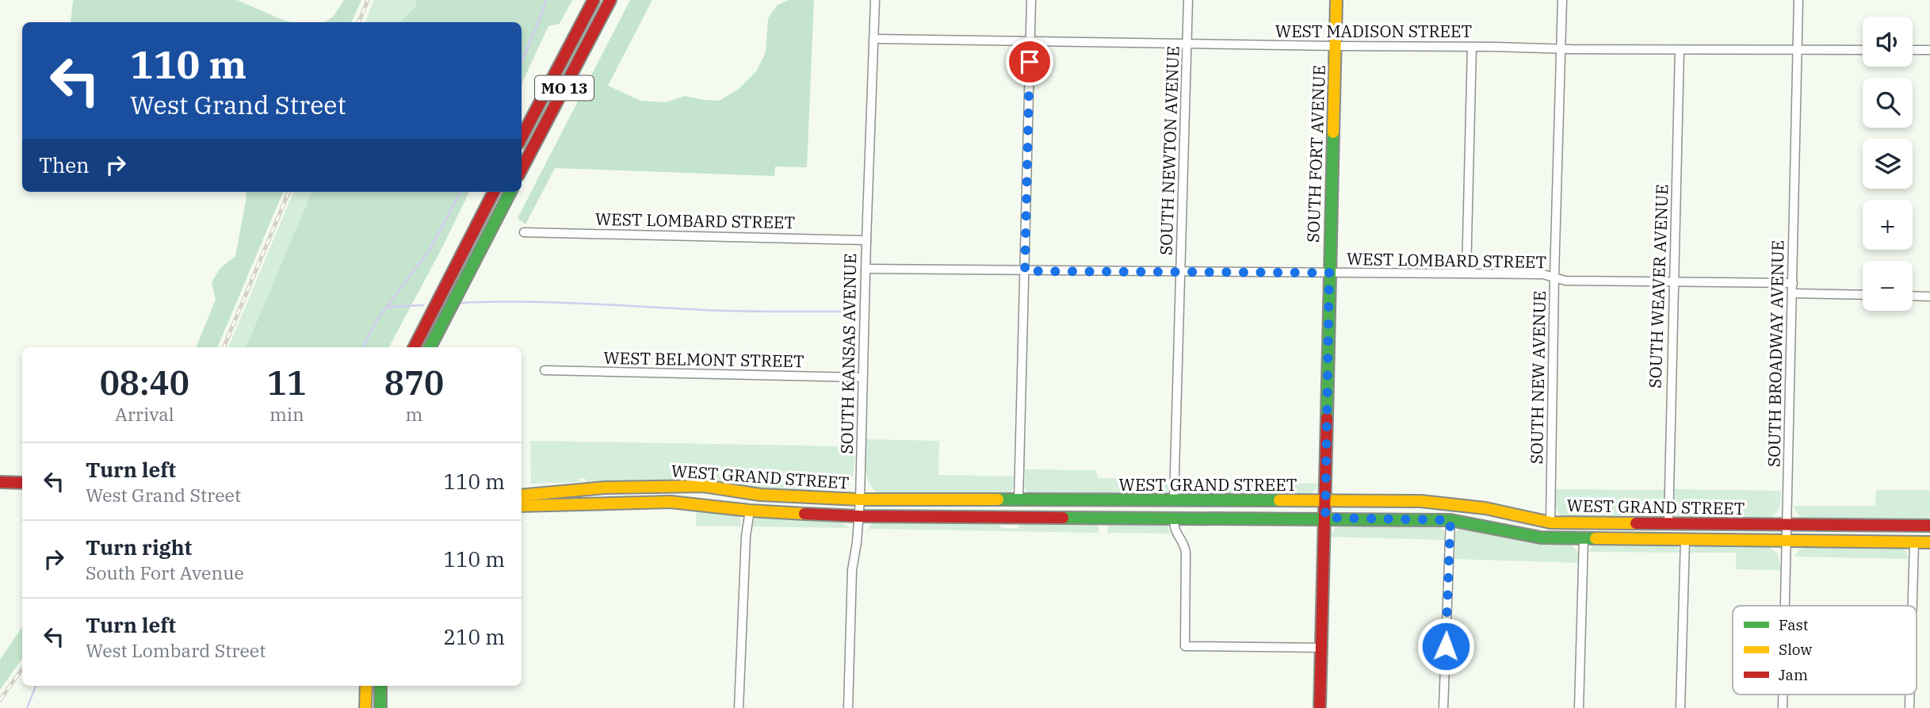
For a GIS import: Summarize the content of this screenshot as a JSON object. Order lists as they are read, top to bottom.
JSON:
{
  "streets": {
    "main road": ["MO 13", "SOUTH FORT AVENUE", "WEST GRAND STREET"],
    "street": [
      "WEST MADISON STREET",
      "SOUTH NEWTON AVENUE",
      "WEST LOMBARD STREET",
      "SOUTH WEAVER AVENUE",
      "SOUTH KANSAS AVENUE",
      "SOUTH BROADWAY AVENUE",
      "WEST BELMONT STREET",
      "SOUTH NEW AVENUE"
    ]
  },
  "crossings": [
    ["WEST MADISON STREET", "SOUTH NEWTON AVENUE"],
    ["WEST MADISON STREET", "SOUTH FORT AVENUE"],
    ["WEST MADISON STREET", "SOUTH WEAVER AVENUE"],
    ["WEST MADISON STREET", "SOUTH KANSAS AVENUE"],
    ["WEST MADISON STREET", "SOUTH BROADWAY AVENUE"],
    ["WEST MADISON STREET", "SOUTH NEW AVENUE"],
    ["SOUTH NEWTON AVENUE", "WEST LOMBARD STREET"],
    ["SOUTH NEWTON AVENUE", "WEST GRAND STREET"],
    ["SOUTH FORT AVENUE", "WEST LOMBARD STREET"],
    ["SOUTH FORT AVENUE", "WEST GRAND STREET"],
    ["WEST LOMBARD STREET", "SOUTH WEAVER AVENUE"],
    ["WEST LOMBARD STREET", "SOUTH KANSAS AVENUE"],
    ["WEST LOMBARD STREET", "SOUTH BROADWAY AVENUE"],
    ["WEST LOMBARD STREET", "SOUTH NEW AVENUE"],
    ["SOUTH WEAVER AVENUE", "WEST GRAND STREET"],
    ["SOUTH KANSAS AVENUE", "WEST BELMONT STREET"],
    ["SOUTH KANSAS AVENUE", "WEST GRAND STREET"],
    ["SOUTH BROADWAY AVENUE", "WEST GRAND STREET"],
    ["SOUTH NEW AVENUE", "WEST GRAND STREET"]
  ],
  "legend": ["Fast", "Slow", "Jam"],
  "page": {
    "map_buttons": ["+", "−"],
    "turn": ["110 m", "West Grand Street"],
    "then": "Then",
    "eta": [
      "08:40",
      "Arrival",
      "11",
      "min",
      "870",
      "m"
    ],
    "list": [
      {
        "name": "Turn left",
        "note": "West Grand Street",
        "value": "110 m"
      },
      {
        "name": "Turn right",
        "note": "South Fort Avenue",
        "value": "110 m"
      },
      {
        "name": "Turn left",
        "note": "West Lombard Street",
        "value": "210 m"
      }
    ]
  }
}
